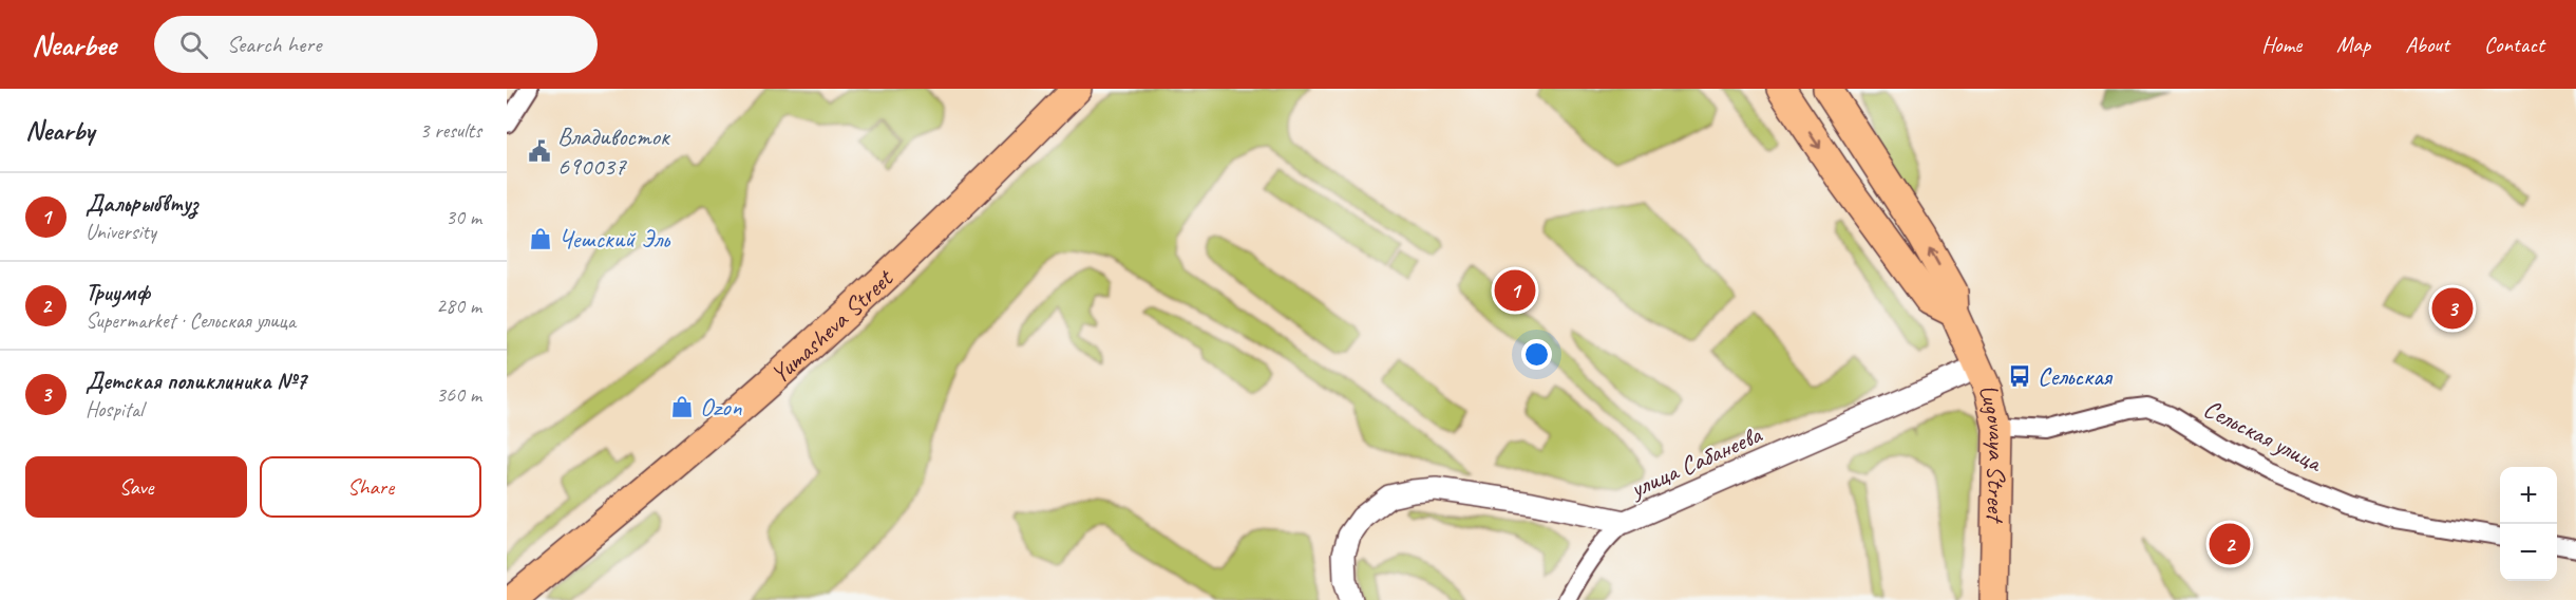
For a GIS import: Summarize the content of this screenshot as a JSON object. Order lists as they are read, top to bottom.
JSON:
{
  "streets": {
    "main road": ["Yumasheva Street", "Lugovaya Street"],
    "street": ["Сельская улица", "улица Сабанеева"]
  },
  "crossings": [
    ["Сельская улица", "Lugovaya Street"],
    ["Lugovaya Street", "улица Сабанеева"]
  ],
  "places": {
    "public building": ["Владивосток 690037"],
    "shop": ["Чешский Эль", "Ozon"],
    "bus stop": ["Сельская"]
  },
  "page": {
    "header": "Nearbee",
    "search": "Search here",
    "nav": [
      "Home",
      "Map",
      "About",
      "Contact"
    ],
    "heading": ["Nearby", "3 results"],
    "list": [
      {
        "mark": "1",
        "name": "Дальрыбвтуз",
        "note": "University",
        "value": "30 m"
      },
      {
        "mark": "2",
        "name": "Триумф",
        "note": "Supermarket · Сельская улица",
        "value": "280 m"
      },
      {
        "mark": "3",
        "name": "Детская поликлиника №7",
        "note": "Hospital",
        "value": "360 m"
      }
    ],
    "pins": ["1", "3", "2"],
    "buttons": ["Save", "Share"],
    "map_buttons": ["+", "−"]
  }
}
